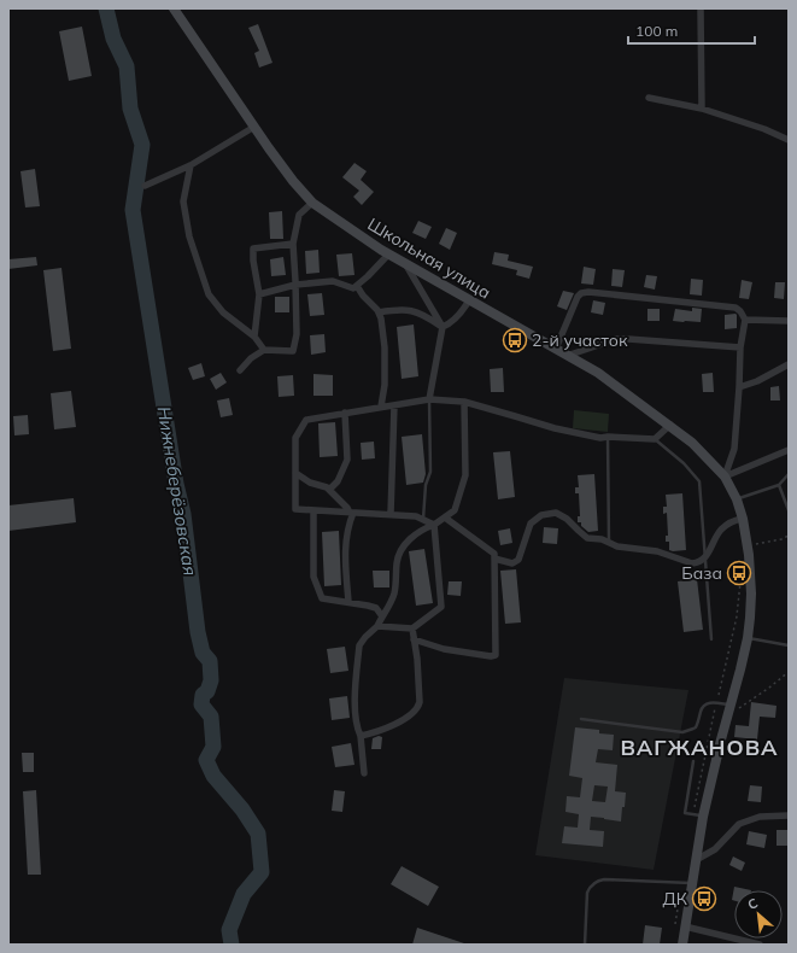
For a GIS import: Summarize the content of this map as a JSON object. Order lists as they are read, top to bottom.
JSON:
{
  "streets": {
    "street": ["Школьная улица"]
  },
  "districts": ["ВАГЖАНОВА"],
  "water": ["Нижнеберёзовская"],
  "places": {
    "bus stop": ["2-й участок", "База", "ДК"]
  },
  "scale_bar": "100 m",
  "north": "top left"
}
